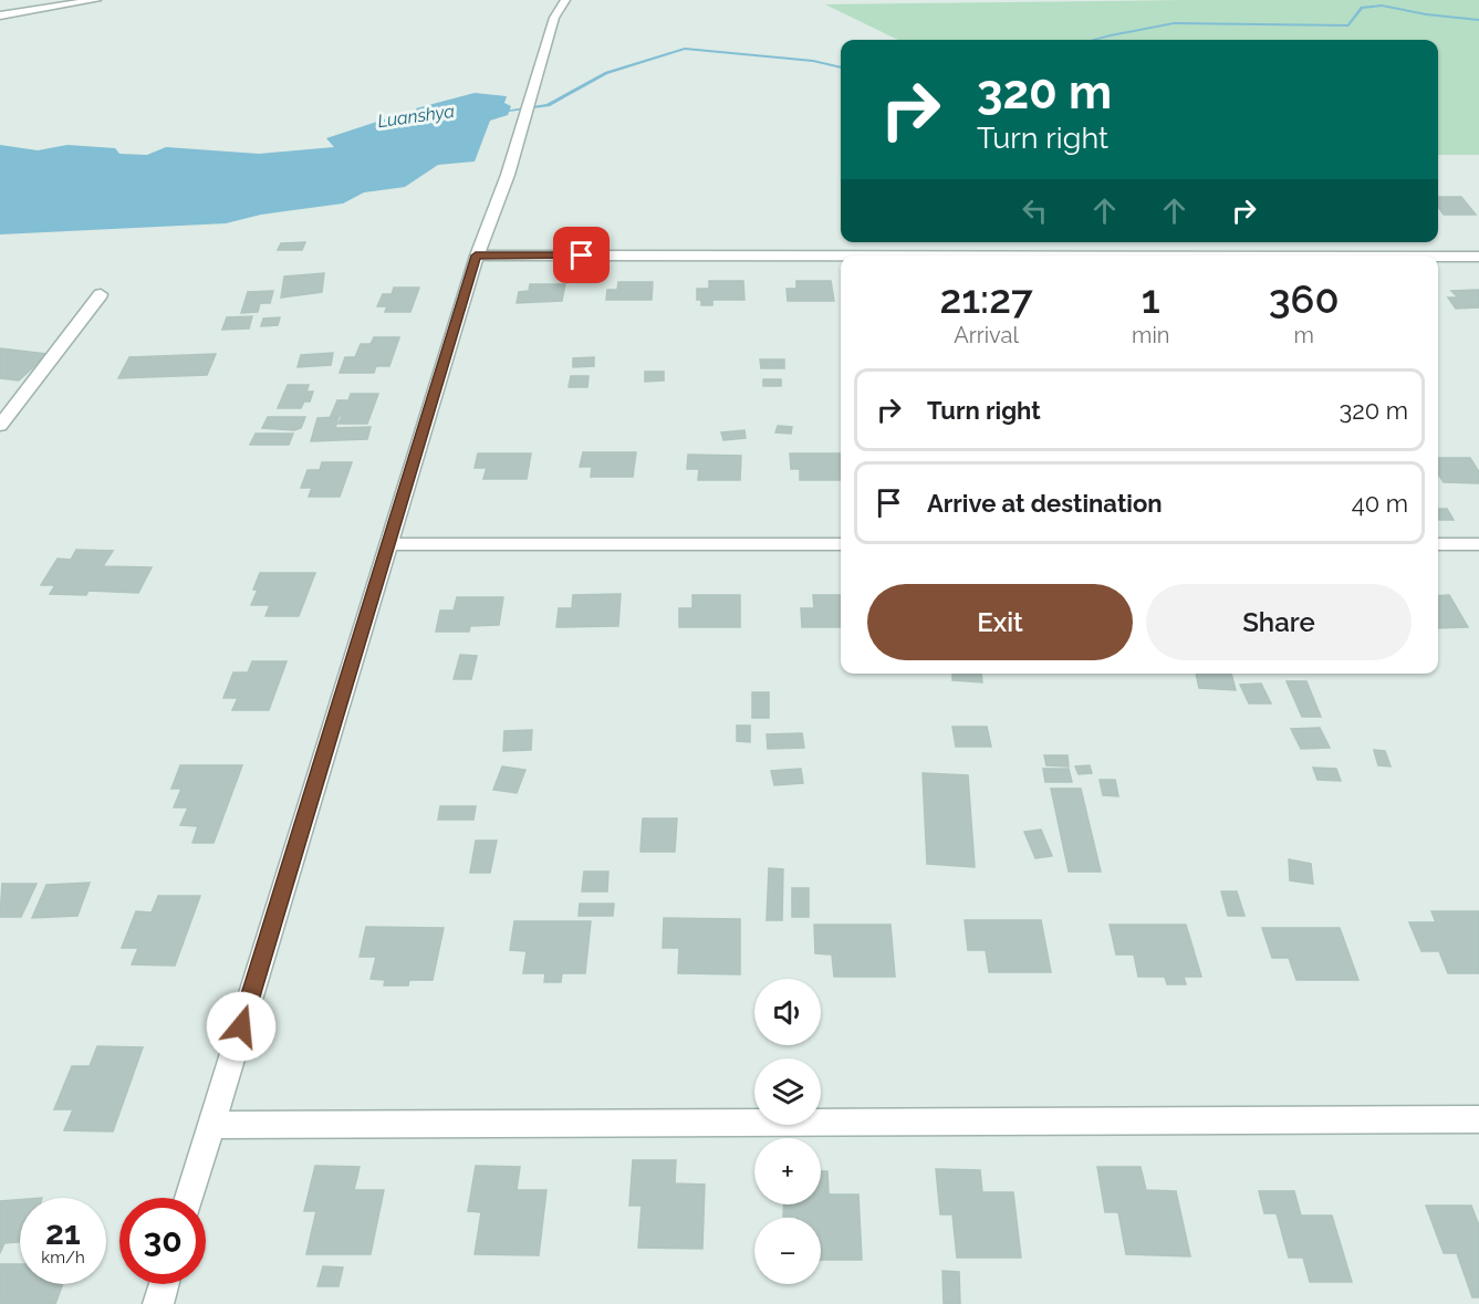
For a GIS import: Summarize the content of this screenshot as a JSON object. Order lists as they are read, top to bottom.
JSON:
{
  "water": ["Luanshya"],
  "page": {
    "turn": ["320 m", "Turn right"],
    "eta": [
      "21:27",
      "Arrival",
      "1",
      "min",
      "360",
      "m"
    ],
    "list": [
      {
        "name": "Turn right",
        "value": "320 m"
      },
      {
        "name": "Arrive at destination",
        "value": "40 m"
      }
    ],
    "buttons": ["Exit", "Share"],
    "map_buttons": ["+", "−"],
    "speed": "21 km/h",
    "limit": "30"
  }
}
